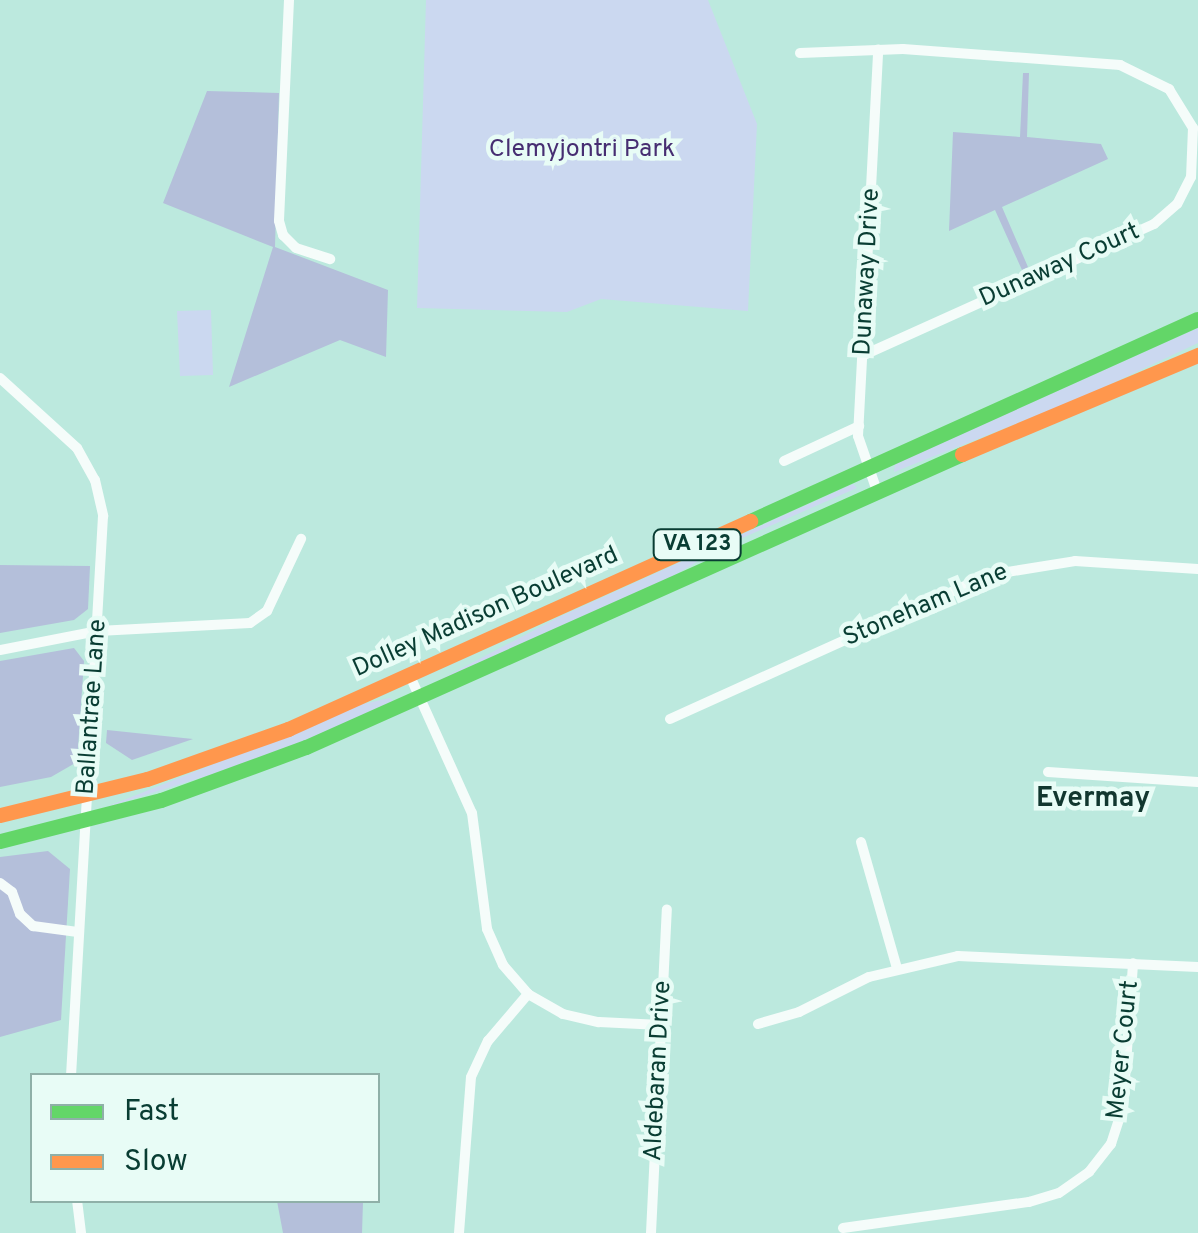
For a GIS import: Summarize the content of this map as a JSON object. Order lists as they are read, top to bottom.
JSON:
{
  "streets": {
    "main road": ["VA 123", "Dolley Madison Boulevard"],
    "street": [
      "Dunaway Court",
      "Dunaway Drive",
      "Stoneham Lane",
      "Ballantrae Lane",
      "Meyer Court",
      "Aldebaran Drive"
    ]
  },
  "crossings": [
    ["Dunaway Court", "Dunaway Drive"],
    ["Dunaway Drive", "Dolley Madison Boulevard"],
    ["Dolley Madison Boulevard", "Ballantrae Lane"]
  ],
  "districts": ["Evermay"],
  "parks": ["Clemyjontri Park"],
  "legend": ["Fast", "Slow"]
}
